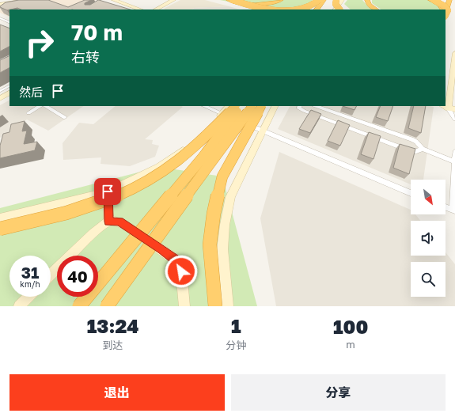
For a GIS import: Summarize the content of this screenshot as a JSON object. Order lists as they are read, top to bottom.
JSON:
{
  "north": "bottom right",
  "page": {
    "turn": ["70 m", "右转"],
    "then": "然后",
    "speed": "31 km/h",
    "limit": "40",
    "eta": [
      "13:24",
      "到达",
      "1",
      "分钟",
      "100",
      "m"
    ],
    "buttons": ["退出", "分享"]
  }
}
